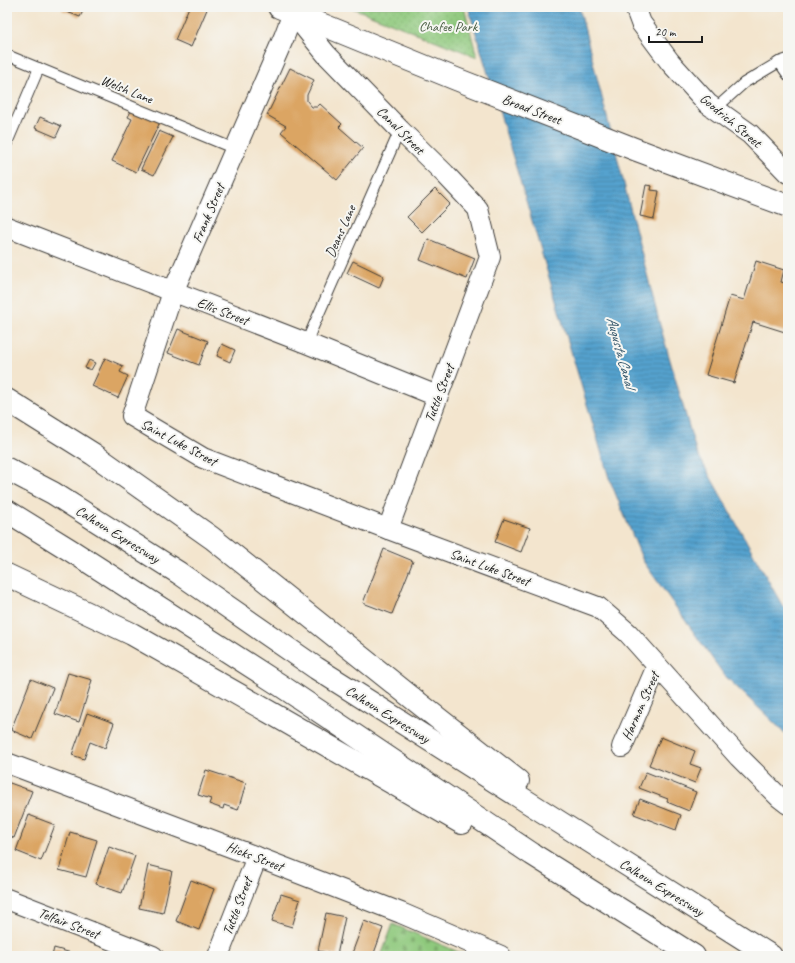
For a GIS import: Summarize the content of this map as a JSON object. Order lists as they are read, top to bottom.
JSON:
{
  "streets": {
    "main road": ["Broad Street", "Calhoun Expressway"],
    "street": [
      "Goodrich Street",
      "Canal Street",
      "Frank Street",
      "Ellis Street",
      "Tuttle Street",
      "Saint Luke Street",
      "Harmon Street",
      "Hicks Street",
      "Telfair Street"
    ],
    "lane": ["Welsh Lane", "Deans Lane"]
  },
  "crossings": [
    ["Welsh Lane", "Frank Street"],
    ["Broad Street", "Canal Street"],
    ["Broad Street", "Frank Street"],
    ["Canal Street", "Frank Street"],
    ["Canal Street", "Deans Lane"],
    ["Canal Street", "Tuttle Street"],
    ["Frank Street", "Ellis Street"],
    ["Frank Street", "Saint Luke Street"],
    ["Deans Lane", "Ellis Street"],
    ["Ellis Street", "Tuttle Street"],
    ["Tuttle Street", "Saint Luke Street"],
    ["Tuttle Street", "Hicks Street"],
    ["Saint Luke Street", "Harmon Street"]
  ],
  "water": ["Augusta Canal"],
  "parks": ["Chafee Park"],
  "scale_bar": "20 m"
}
